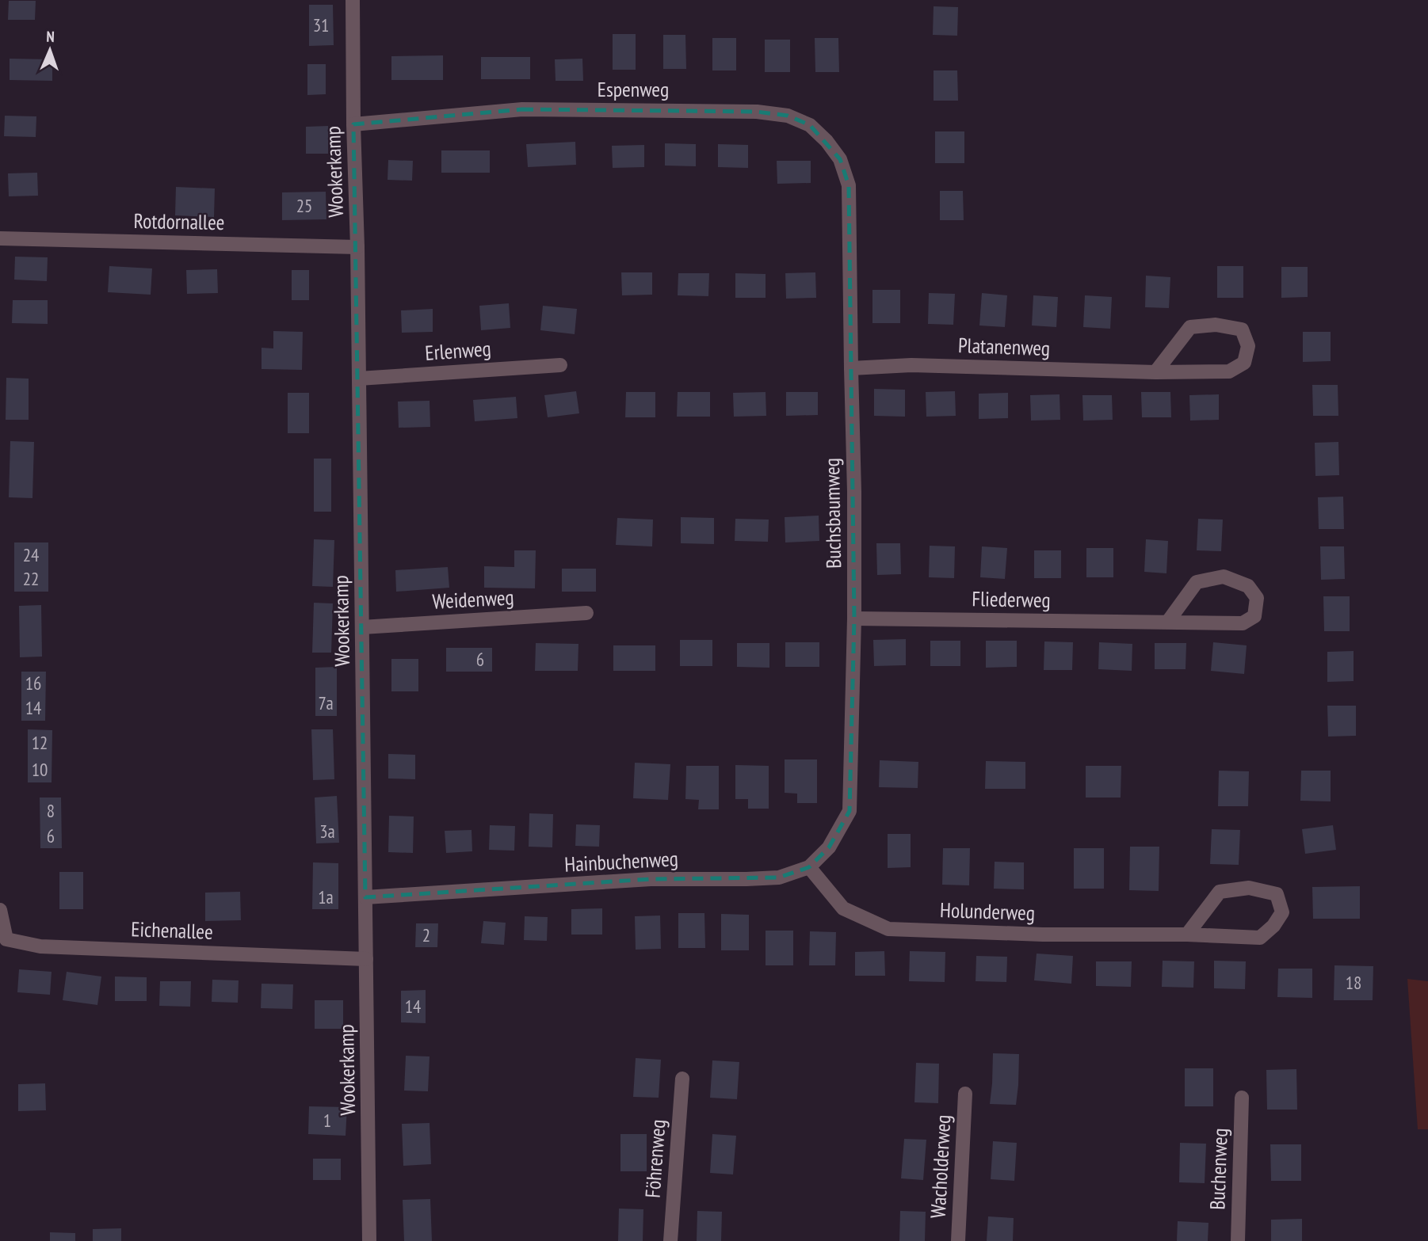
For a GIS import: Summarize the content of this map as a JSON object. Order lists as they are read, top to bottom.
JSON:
{
  "streets": {
    "street": [
      "Espenweg",
      "Wookerkamp",
      "Rotdornallee",
      "Platanenweg",
      "Erlenweg",
      "Buchsbaumweg",
      "Weidenweg",
      "Fliederweg",
      "Hainbuchenweg",
      "Holunderweg",
      "Eichenallee",
      "Föhrenweg",
      "Wacholderweg",
      "Buchenweg"
    ]
  },
  "crossings": [
    ["Espenweg", "Wookerkamp"],
    ["Espenweg", "Buchsbaumweg"],
    ["Wookerkamp", "Rotdornallee"],
    ["Wookerkamp", "Erlenweg"],
    ["Wookerkamp", "Weidenweg"],
    ["Wookerkamp", "Hainbuchenweg"],
    ["Wookerkamp", "Eichenallee"],
    ["Platanenweg", "Buchsbaumweg"],
    ["Buchsbaumweg", "Fliederweg"],
    ["Buchsbaumweg", "Hainbuchenweg"],
    ["Hainbuchenweg", "Holunderweg"]
  ],
  "house_numbers": [
    "31",
    "25",
    "24",
    "22",
    "6",
    "16",
    "7a",
    "14",
    "12",
    "10",
    "8",
    "3a",
    "6",
    "1a",
    "2",
    "18",
    "14",
    "1"
  ],
  "north": "top"
}
